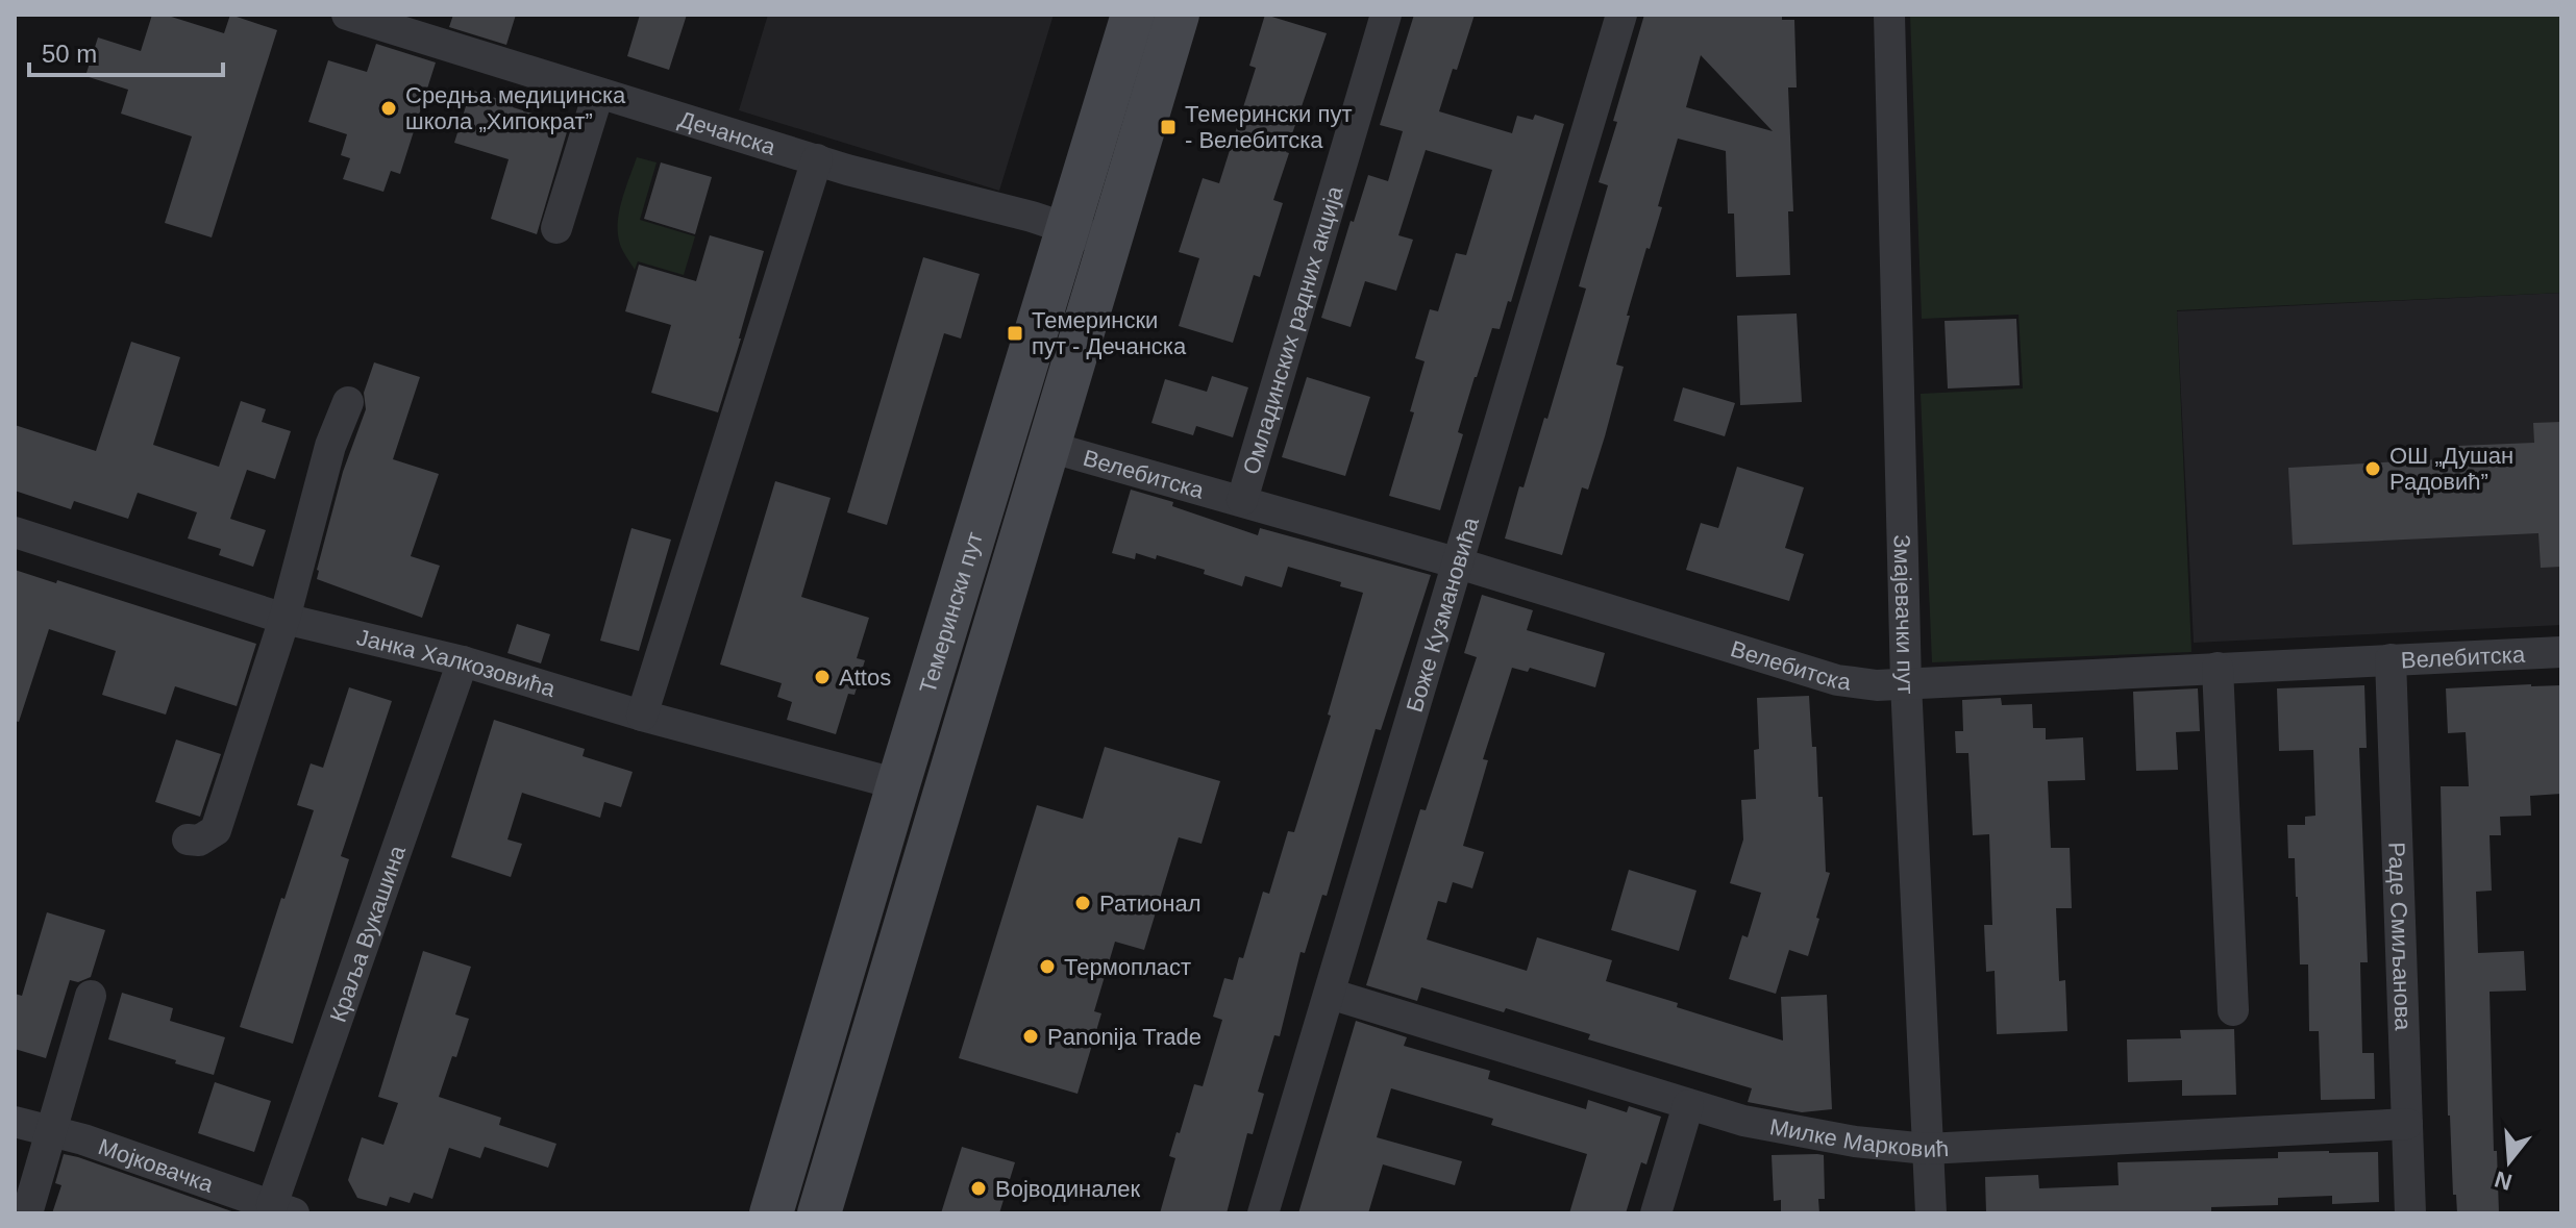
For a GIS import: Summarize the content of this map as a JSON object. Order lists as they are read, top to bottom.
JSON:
{
  "streets": {
    "main road": ["Темерински пут"],
    "street": [
      "Дечанска",
      "Омладинских радних акција",
      "Велебитска",
      "Боже Кузмановића",
      "Змајевачки пут",
      "Јанка Халкозовића",
      "Краља Вукашина",
      "Раде Смиљанова",
      "Милке Марковић",
      "Мојковачка"
    ]
  },
  "crossings": [
    ["Дечанска", "Темерински пут"],
    ["Омладинских радних акција", "Велебитска"],
    ["Велебитска", "Темерински пут"],
    ["Велебитска", "Боже Кузмановића"],
    ["Велебитска", "Змајевачки пут"],
    ["Велебитска", "Раде Смиљанова"],
    ["Темерински пут", "Јанка Халкозовића"],
    ["Боже Кузмановића", "Милке Марковић"],
    ["Змајевачки пут", "Милке Марковић"],
    ["Јанка Халкозовића", "Краља Вукашина"],
    ["Краља Вукашина", "Мојковачка"],
    ["Раде Смиљанова", "Милке Марковић"]
  ],
  "places": {
    "other": [
      "Средња медицинска школа „Хипократ”",
      "ОШ „Душан Радовић”",
      "Attos",
      "Ратионал",
      "Термопласт",
      "Panonija Trade",
      "Војводиналек"
    ],
    "transit": ["Темерински пут - Велебитска", "Темерински пут - Дечанска"]
  },
  "scale_bar": "50 m",
  "north": "bottom"
}
